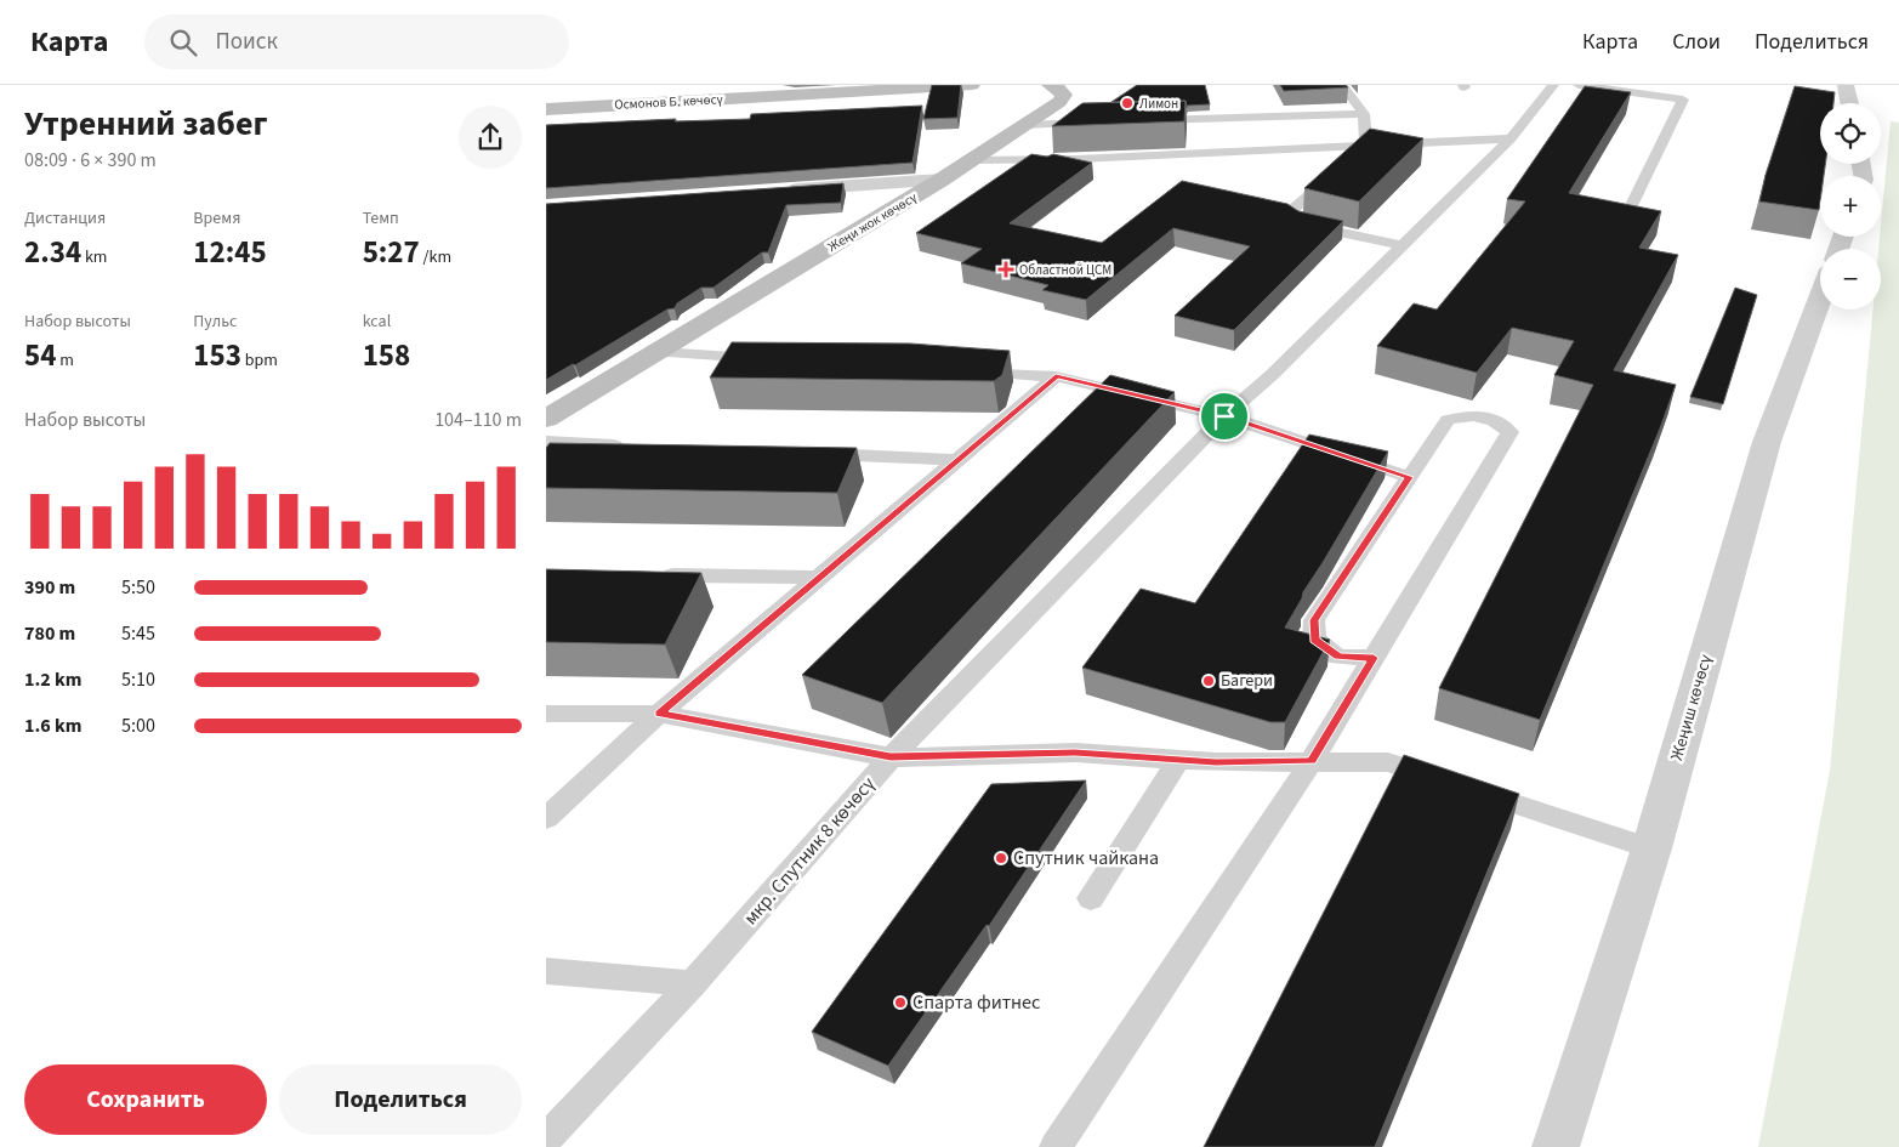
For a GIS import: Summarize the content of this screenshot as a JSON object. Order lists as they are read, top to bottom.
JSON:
{
  "streets": {
    "main road": ["Осмонов Б. көчөсү", "Жеңи жок көчөсү"],
    "street": ["Жеңиш көчөсү"],
    "lane": ["мкр. Спутник 8 көчөсү"]
  },
  "places": {
    "other": [
      "Лимон",
      "Багери",
      "Спутник чайкана",
      "Спарта фитнес"
    ],
    "health": ["Областной ЦСМ"]
  },
  "page": {
    "header": "Карта",
    "search": "Поиск",
    "nav": ["Карта", "Слои", "Поделиться"],
    "heading": ["Утренний забег", "08:09 · 6 × 390 m"],
    "map_buttons": ["+", "−"],
    "stats": [
      ["Дистанция", "2.34 km"],
      ["Время", "12:45"],
      ["Темп", "5:27 /km"],
      ["Набор высоты", "54 m"],
      ["Пульс", "153 bpm"],
      ["kcal", "158"]
    ],
    "chart": ["Набор высоты", "104–110 m"],
    "list": [
      {
        "name": "390 m",
        "note": "5:50"
      },
      {
        "name": "780 m",
        "note": "5:45"
      },
      {
        "name": "1.2 km",
        "note": "5:10"
      },
      {
        "name": "1.6 km",
        "note": "5:00"
      }
    ],
    "buttons": ["Сохранить", "Поделиться"]
  }
}
